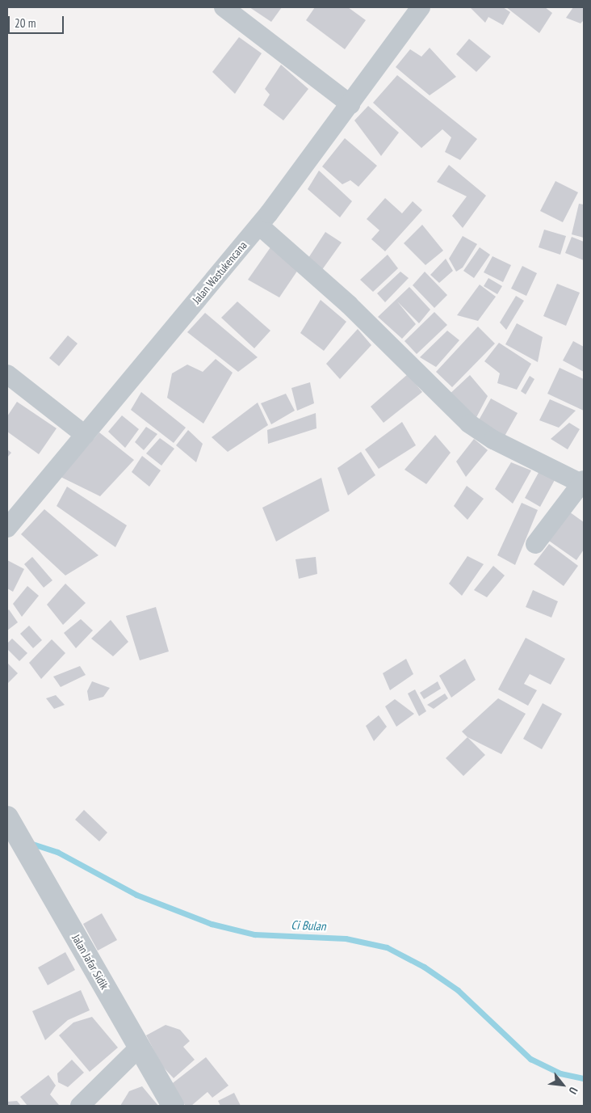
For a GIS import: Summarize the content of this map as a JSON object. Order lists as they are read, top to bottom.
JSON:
{
  "streets": {
    "street": ["Jalan Wastukencana", "Jalan Jafar Sidik"]
  },
  "water": ["Ci Bulan"],
  "scale_bar": "20 m",
  "north": "bottom right"
}
